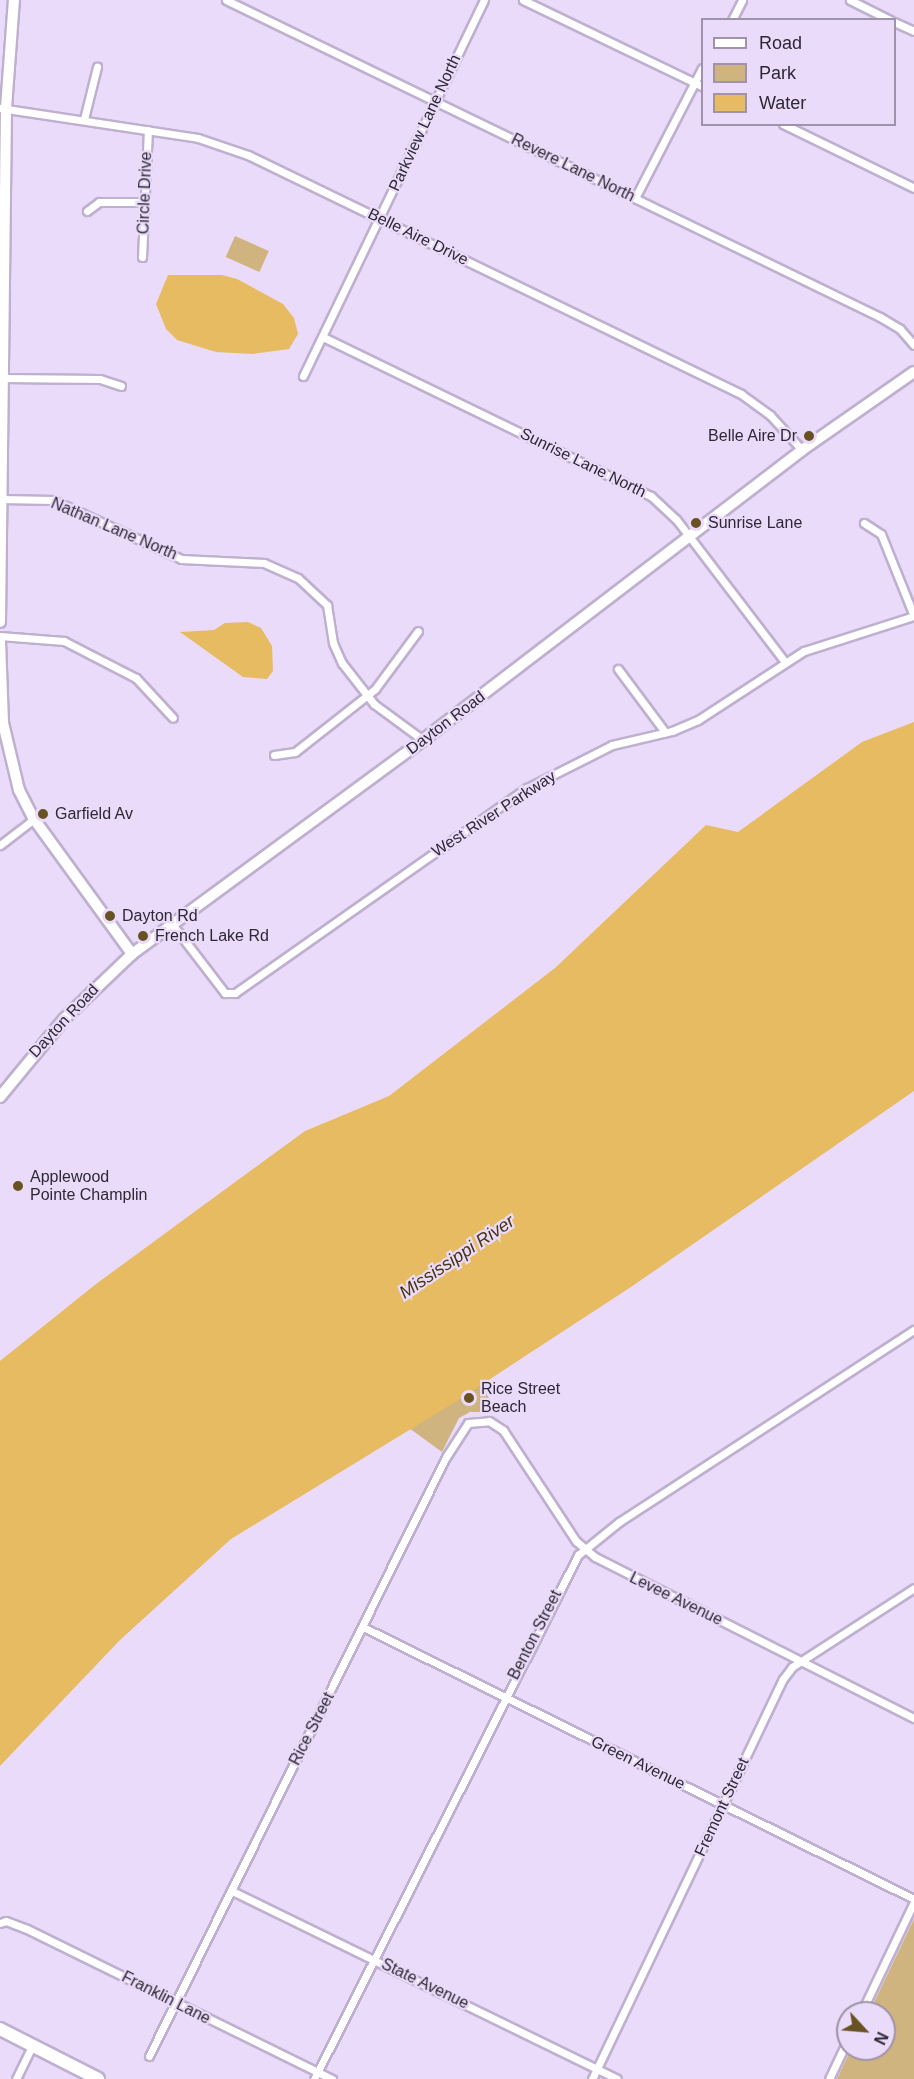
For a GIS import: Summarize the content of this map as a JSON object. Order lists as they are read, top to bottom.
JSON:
{
  "streets": {
    "main road": ["Dayton Road"],
    "street": [
      "Parkview Lane North",
      "Revere Lane North",
      "Circle Drive",
      "Belle Aire Drive",
      "Sunrise Lane North",
      "Nathan Lane North",
      "West River Parkway",
      "Levee Avenue",
      "Benton Street",
      "Rice Street",
      "Green Avenue",
      "Fremont Street",
      "State Avenue",
      "Franklin Lane"
    ]
  },
  "crossings": [
    ["Parkview Lane North", "Revere Lane North"],
    ["Parkview Lane North", "Belle Aire Drive"],
    ["Parkview Lane North", "Sunrise Lane North"],
    ["Circle Drive", "Belle Aire Drive"],
    ["Belle Aire Drive", "Dayton Road"],
    ["Sunrise Lane North", "Dayton Road"],
    ["Sunrise Lane North", "West River Parkway"],
    ["Nathan Lane North", "Dayton Road"],
    ["Dayton Road", "West River Parkway"],
    ["Levee Avenue", "Benton Street"],
    ["Levee Avenue", "Rice Street"],
    ["Levee Avenue", "Fremont Street"],
    ["Benton Street", "Green Avenue"],
    ["Benton Street", "State Avenue"],
    ["Benton Street", "Franklin Lane"],
    ["Rice Street", "Green Avenue"],
    ["Rice Street", "State Avenue"],
    ["Rice Street", "Franklin Lane"],
    ["Green Avenue", "Fremont Street"],
    ["Fremont Street", "State Avenue"]
  ],
  "water": ["Mississippi River"],
  "places": [
    "Belle Aire Dr",
    "Sunrise Lane",
    "Garfield Av",
    "Dayton Rd",
    "French Lake Rd",
    "Applewood Pointe Champlin",
    "Rice Street Beach"
  ],
  "legend": ["Road", "Park", "Water"],
  "north": "bottom right"
}
